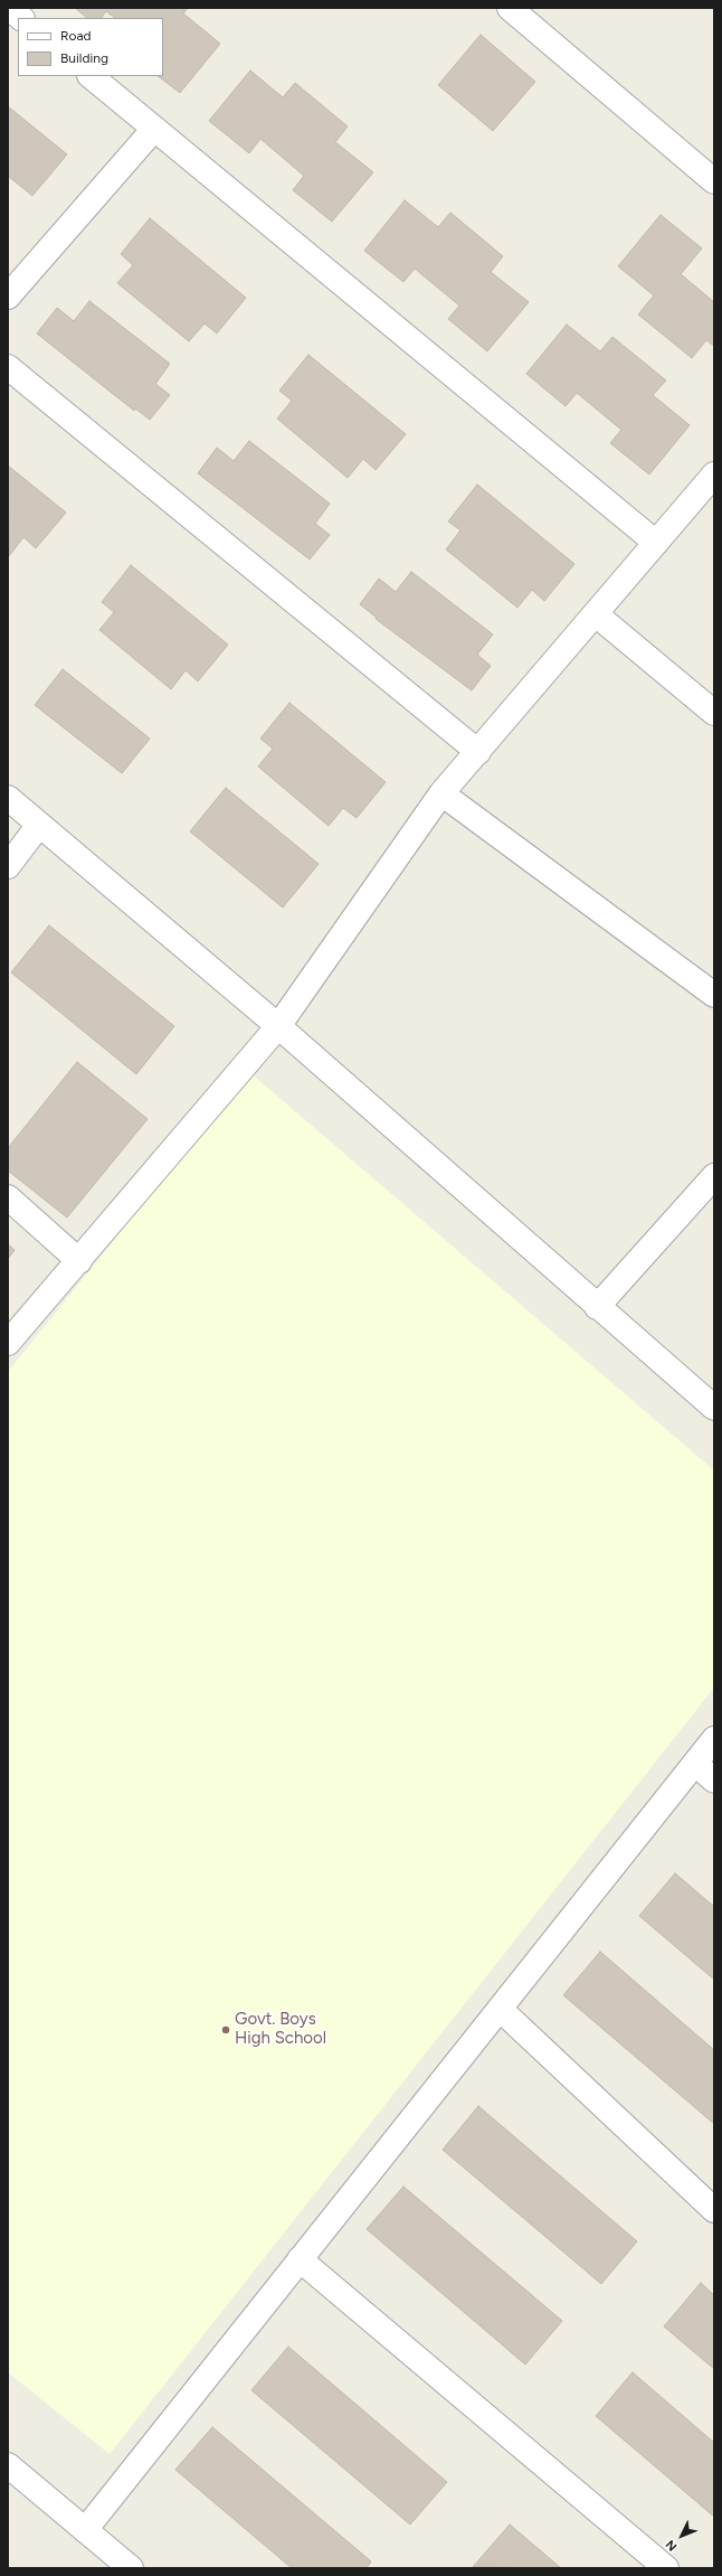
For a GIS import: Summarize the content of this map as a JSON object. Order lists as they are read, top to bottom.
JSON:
{
  "places": ["Govt. Boys High School"],
  "legend": ["Road", "Building"],
  "north": "bottom left"
}
